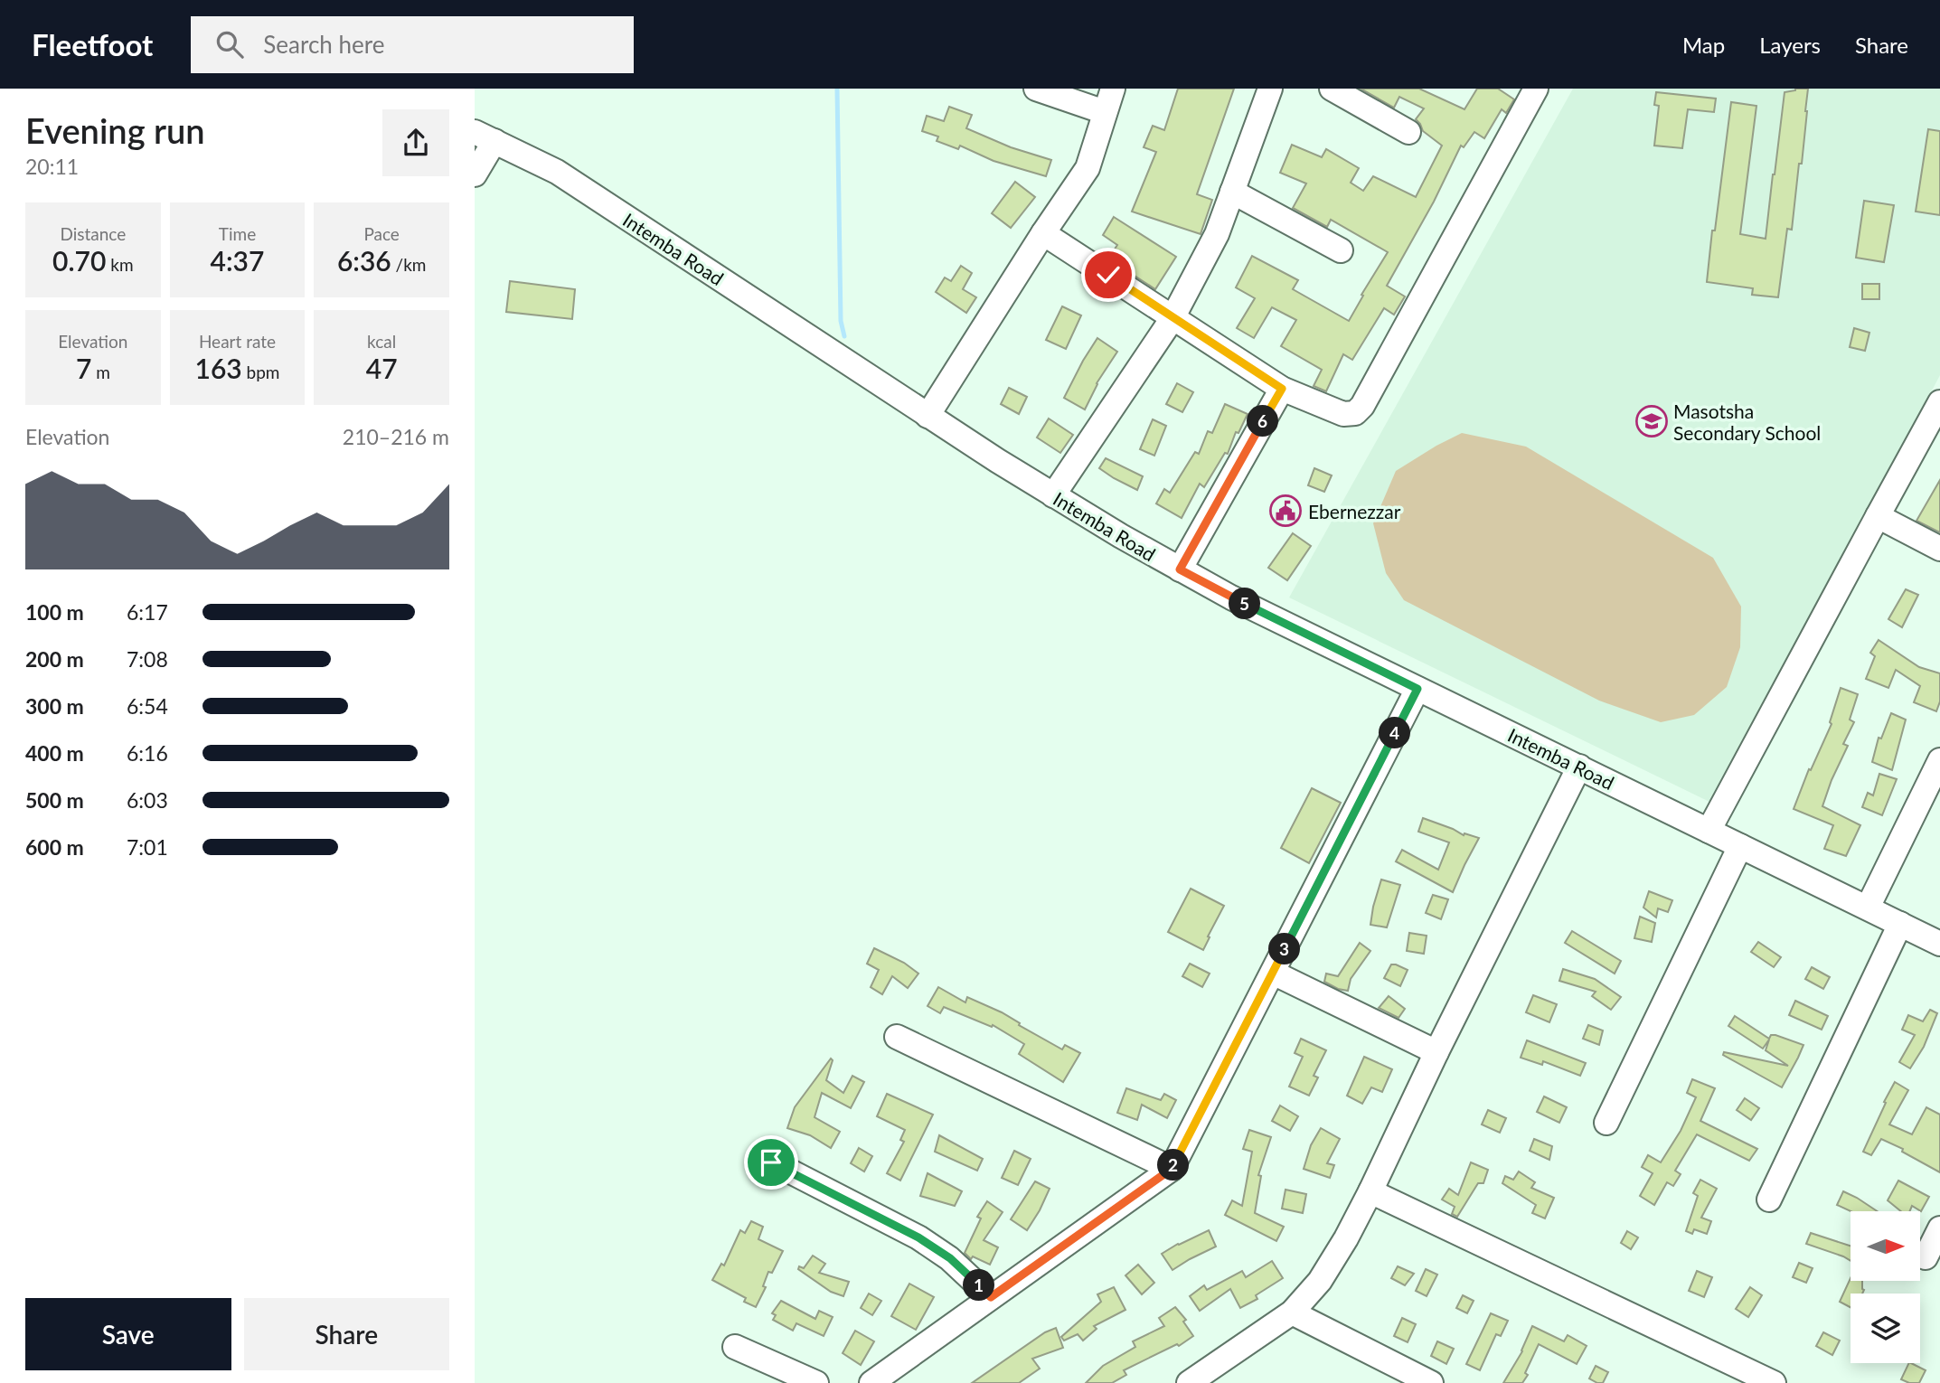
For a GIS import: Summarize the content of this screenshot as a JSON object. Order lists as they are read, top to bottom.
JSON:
{
  "streets": {
    "street": ["Intemba Road"]
  },
  "places": {
    "school or university": ["Masotsha Secondary School"],
    "public building": ["Ebernezzar"]
  },
  "north": "right",
  "page": {
    "header": "Fleetfoot",
    "search": "Search here",
    "nav": ["Map", "Layers", "Share"],
    "heading": ["Evening run", "20:11"],
    "stats": [
      ["Distance", "0.70 km"],
      ["Time", "4:37"],
      ["Pace", "6:36 /km"],
      ["Elevation", "7 m"],
      ["Heart rate", "163 bpm"],
      ["kcal", "47"]
    ],
    "pins": [
      "6",
      "5",
      "4",
      "3",
      "2",
      "1"
    ],
    "chart": ["Elevation", "210–216 m"],
    "list": [
      {
        "name": "100 m",
        "note": "6:17"
      },
      {
        "name": "200 m",
        "note": "7:08"
      },
      {
        "name": "300 m",
        "note": "6:54"
      },
      {
        "name": "400 m",
        "note": "6:16"
      },
      {
        "name": "500 m",
        "note": "6:03"
      },
      {
        "name": "600 m",
        "note": "7:01"
      }
    ],
    "buttons": ["Save", "Share"]
  }
}
